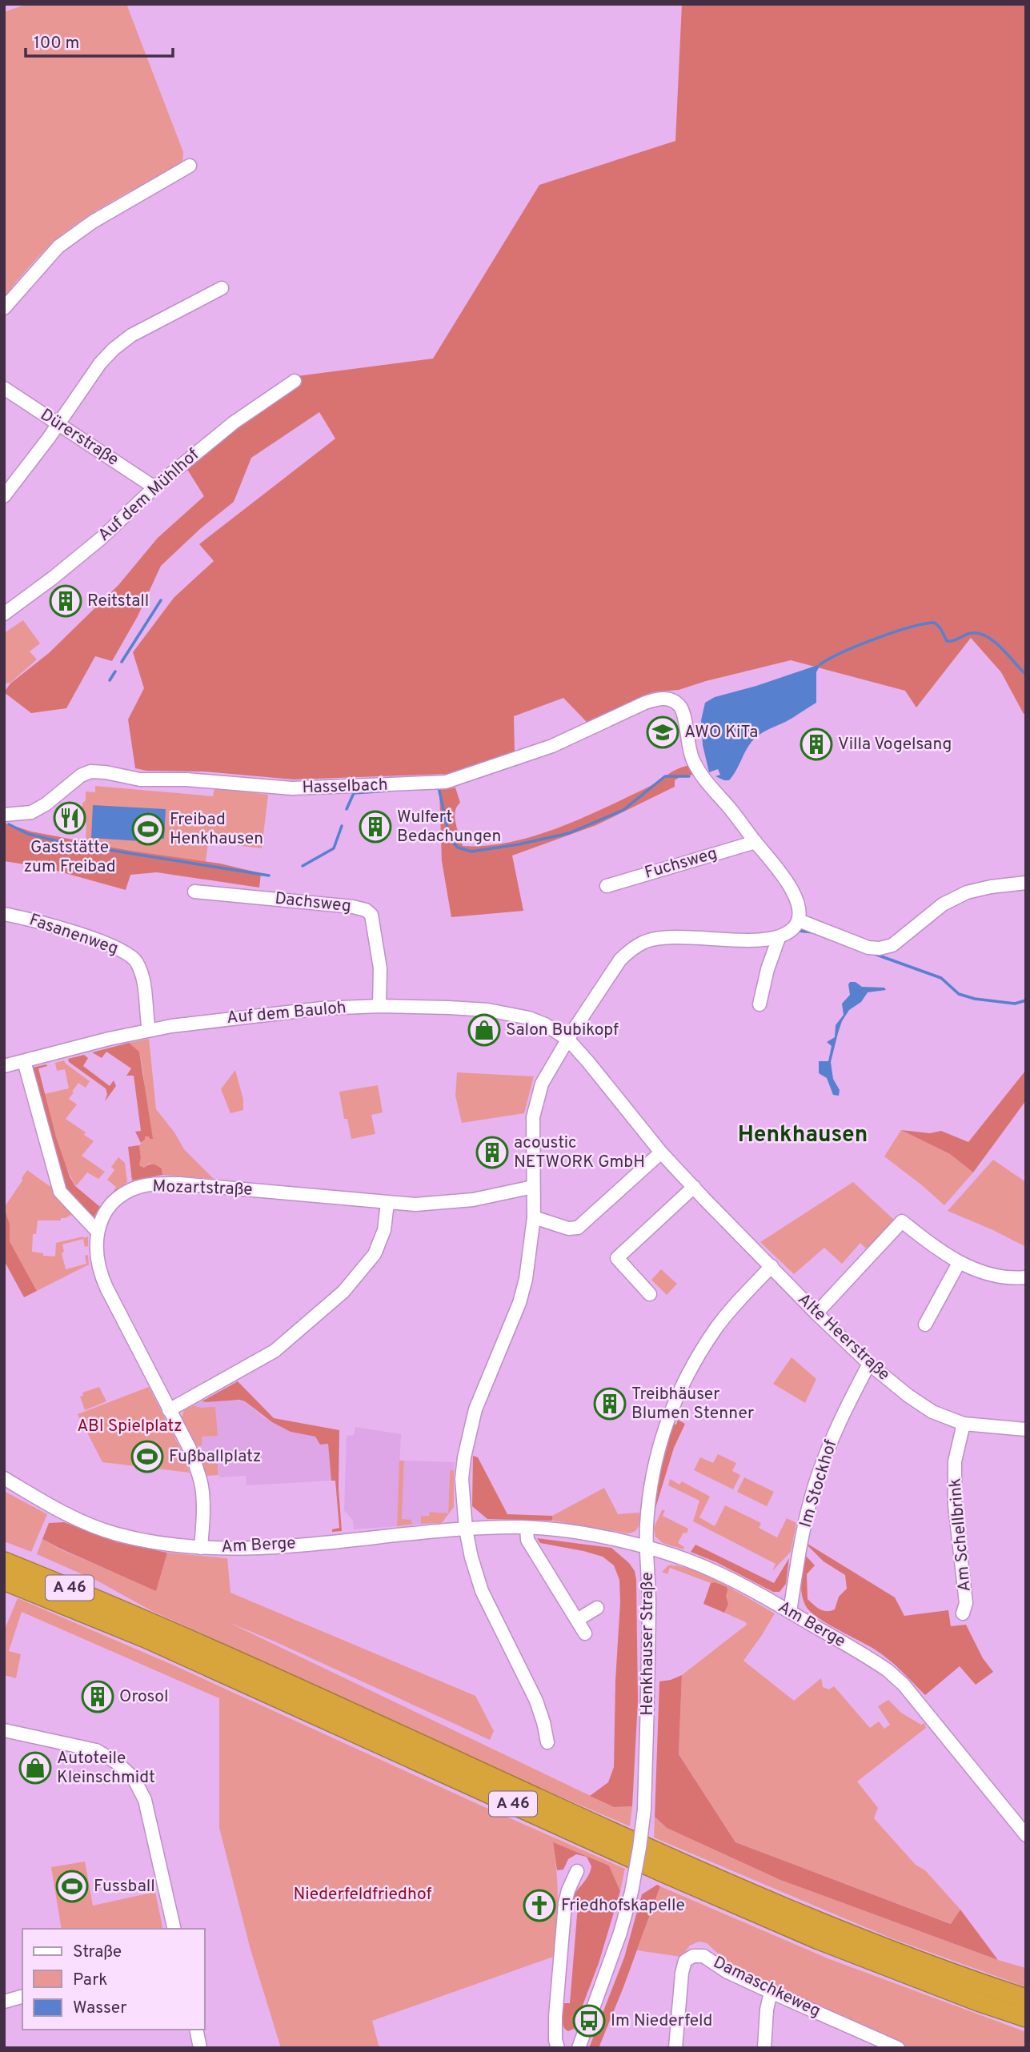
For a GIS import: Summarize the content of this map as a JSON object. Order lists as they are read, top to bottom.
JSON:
{
  "streets": {
    "highway": ["A 46"],
    "street": [
      "Dürerstraße",
      "Auf dem Mühlhof",
      "Hasselbach",
      "Fuchsweg",
      "Dachsweg",
      "Fasanenweg",
      "Auf dem Bauloh",
      "Mozartstraße",
      "Alte Heerstraße",
      "Im Stockhof",
      "Am Schellbrink",
      "Am Berge",
      "Henkhauser Straße",
      "Damaschkeweg"
    ]
  },
  "crossings": [
    ["Dürerstraße", "Auf dem Mühlhof"],
    ["Hasselbach", "Fuchsweg"],
    ["Dachsweg", "Auf dem Bauloh"],
    ["Fasanenweg", "Auf dem Bauloh"],
    ["Auf dem Bauloh", "Alte Heerstraße"],
    ["Alte Heerstraße", "Im Stockhof"],
    ["Alte Heerstraße", "Am Schellbrink"],
    ["Alte Heerstraße", "Henkhauser Straße"],
    ["Im Stockhof", "Am Berge"],
    ["Am Berge", "Henkhauser Straße"]
  ],
  "districts": ["Henkhausen"],
  "parks": ["ABI Spielplatz", "Niederfeldfriedhof"],
  "places": {
    "building": [
      "Reitstall",
      "Villa Vogelsang",
      "Wulfert Bedachungen",
      "acoustic NETWORK GmbH",
      "Treibhäuser Blumen Stenner",
      "Orosol"
    ],
    "school or university": ["AWO KiTa"],
    "restaurant": ["Gaststätte zum Freibad"],
    "sports": ["Freibad Henkhausen", "Fußballplatz", "Fussball"],
    "shop": ["Salon Bubikopf", "Autoteile Kleinschmidt"],
    "church": ["Friedhofskapelle"],
    "bus stop": ["Im Niederfeld"]
  },
  "legend": ["Straße", "Park", "Wasser"],
  "scale_bar": "100 m"
}
